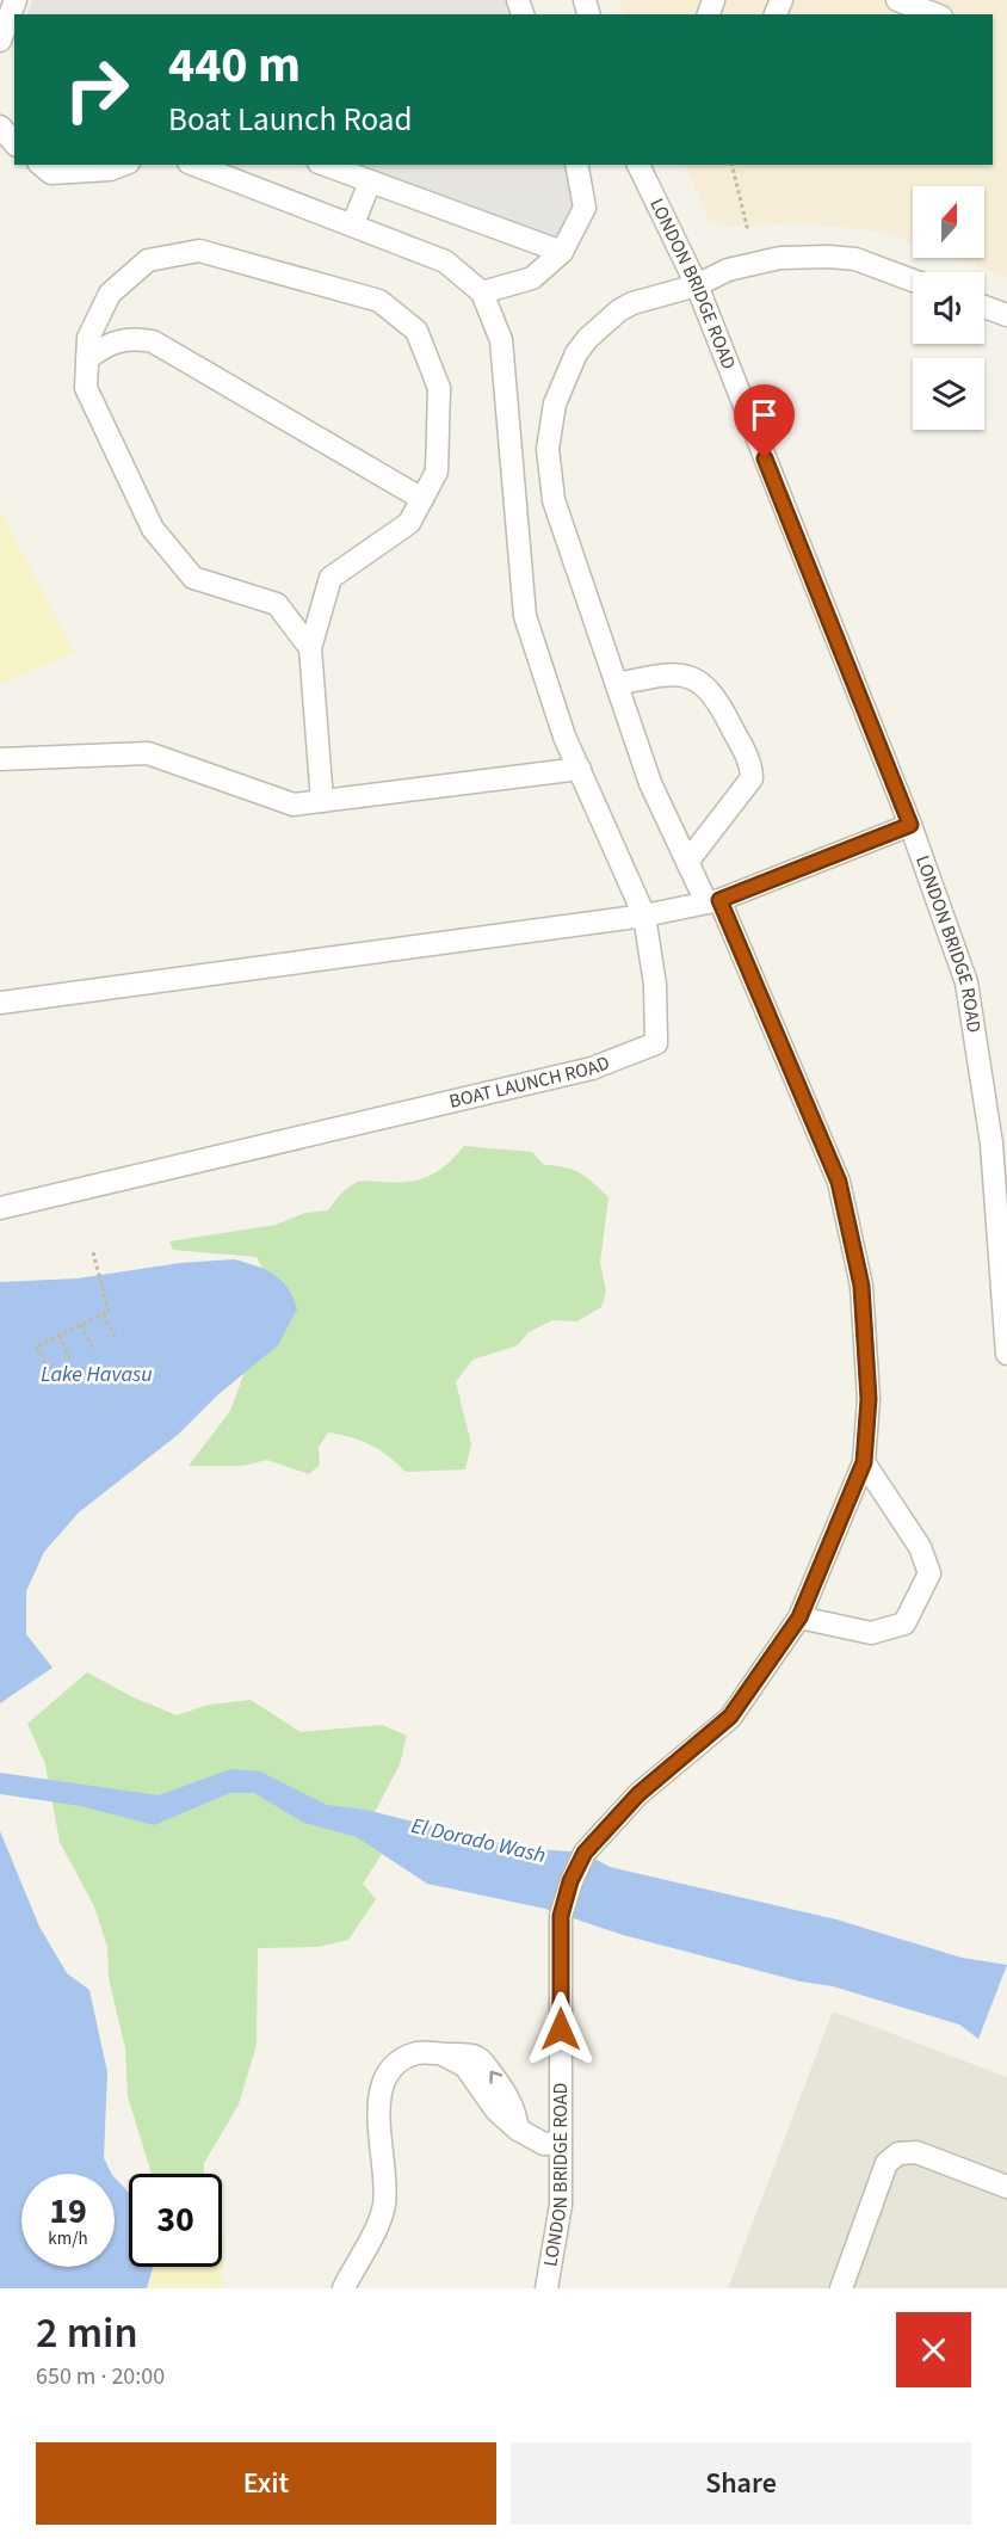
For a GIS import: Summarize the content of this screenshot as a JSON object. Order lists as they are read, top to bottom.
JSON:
{
  "streets": {
    "street": ["LONDON BRIDGE ROAD", "BOAT LAUNCH ROAD"]
  },
  "water": ["Lake Havasu", "El Dorado Wash"],
  "north": "top",
  "page": {
    "turn": ["440 m", "Boat Launch Road"],
    "speed": "19 km/h",
    "limit": "30",
    "heading": ["2 min", "650 m · 20:00"],
    "buttons": ["Exit", "Share"]
  }
}
